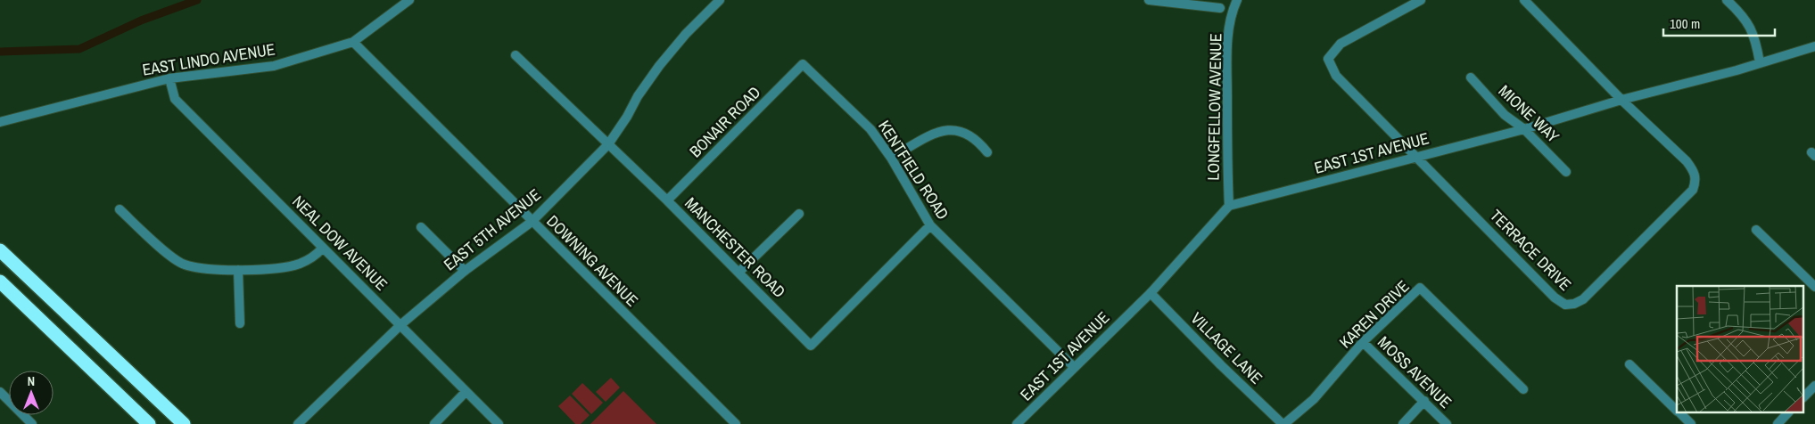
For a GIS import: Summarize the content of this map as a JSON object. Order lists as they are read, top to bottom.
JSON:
{
  "streets": {
    "street": [
      "EAST LINDO AVENUE",
      "LONGFELLOW AVENUE",
      "MIONE WAY",
      "BONAIR ROAD",
      "EAST 1ST AVENUE",
      "KENTFIELD ROAD",
      "EAST 5TH AVENUE",
      "NEAL DOW AVENUE",
      "MANCHESTER ROAD",
      "TERRACE DRIVE",
      "DOWNING AVENUE",
      "KAREN DRIVE",
      "VILLAGE LANE",
      "MOSS AVENUE"
    ]
  },
  "crossings": [
    ["EAST LINDO AVENUE", "NEAL DOW AVENUE"],
    ["EAST LINDO AVENUE", "DOWNING AVENUE"],
    ["LONGFELLOW AVENUE", "EAST 1ST AVENUE"],
    ["MIONE WAY", "EAST 1ST AVENUE"],
    ["BONAIR ROAD", "KENTFIELD ROAD"],
    ["BONAIR ROAD", "MANCHESTER ROAD"],
    ["EAST 1ST AVENUE", "KENTFIELD ROAD"],
    ["EAST 1ST AVENUE", "TERRACE DRIVE"],
    ["EAST 1ST AVENUE", "VILLAGE LANE"],
    ["KENTFIELD ROAD", "MANCHESTER ROAD"],
    ["EAST 5TH AVENUE", "NEAL DOW AVENUE"],
    ["EAST 5TH AVENUE", "MANCHESTER ROAD"],
    ["EAST 5TH AVENUE", "DOWNING AVENUE"],
    ["KAREN DRIVE", "VILLAGE LANE"],
    ["KAREN DRIVE", "MOSS AVENUE"]
  ],
  "scale_bar": "100 m",
  "north": "top"
}
